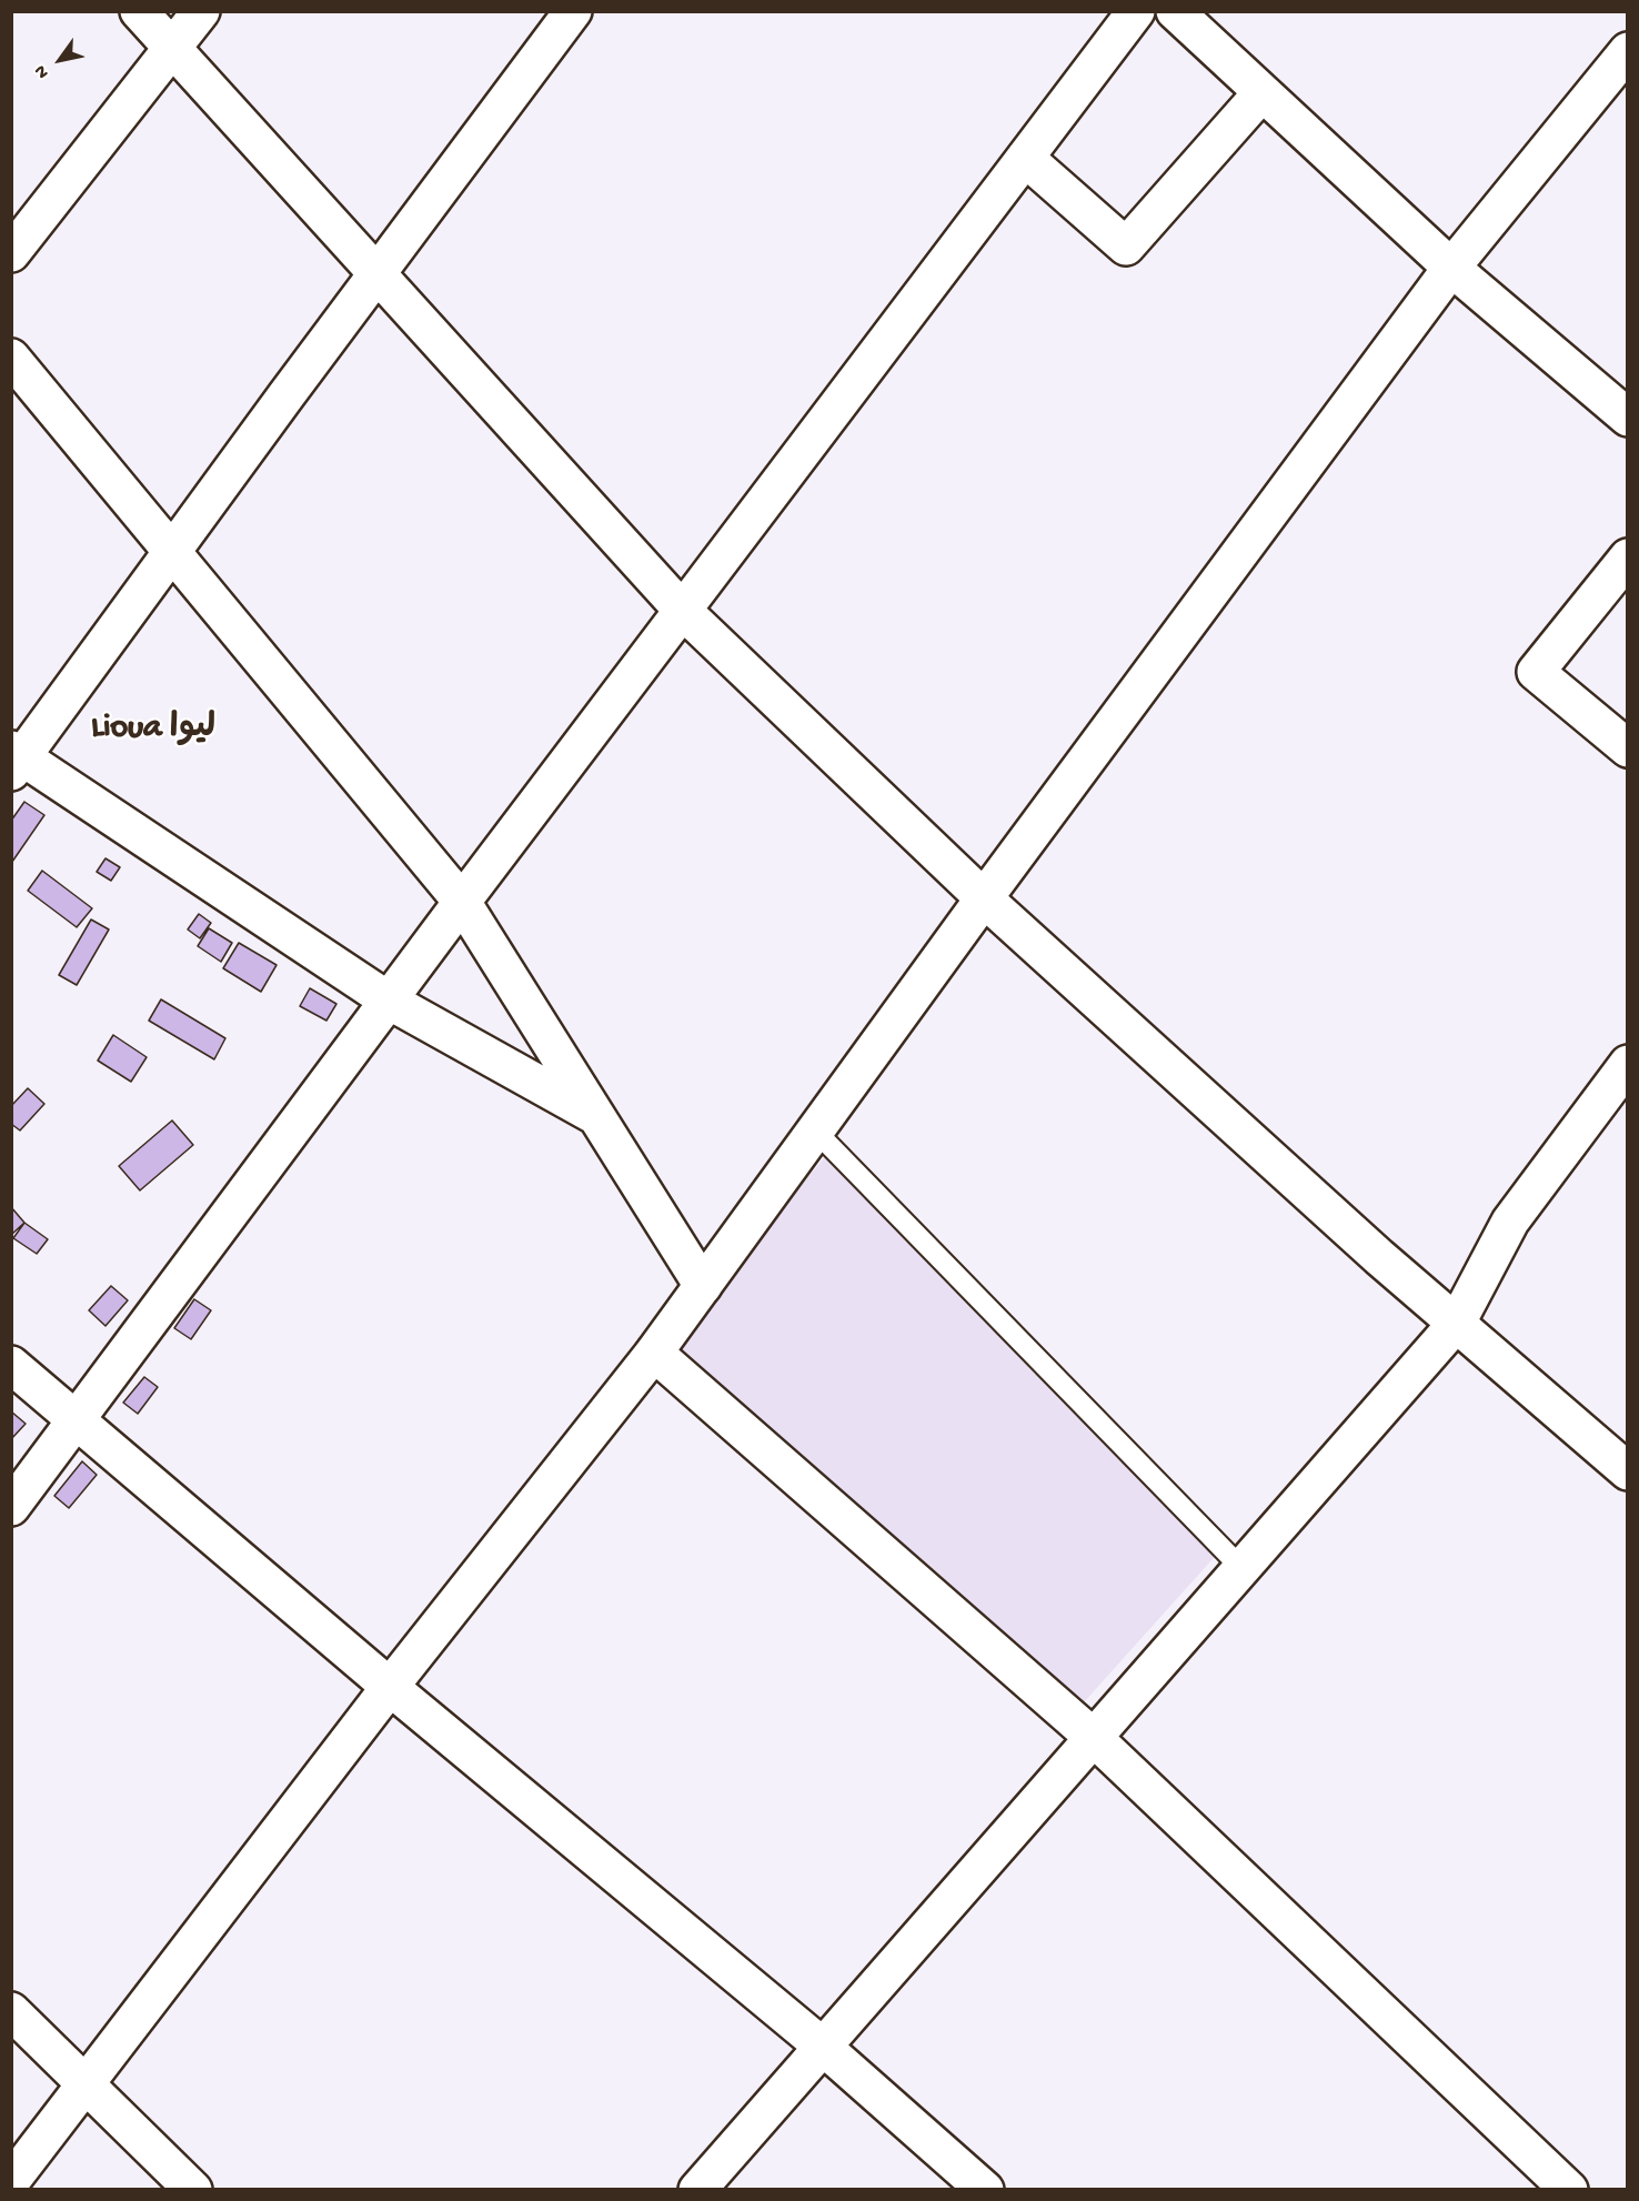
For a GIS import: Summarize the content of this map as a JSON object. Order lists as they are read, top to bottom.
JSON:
{
  "districts": ["Lioua ليوا"],
  "north": "bottom left"
}
